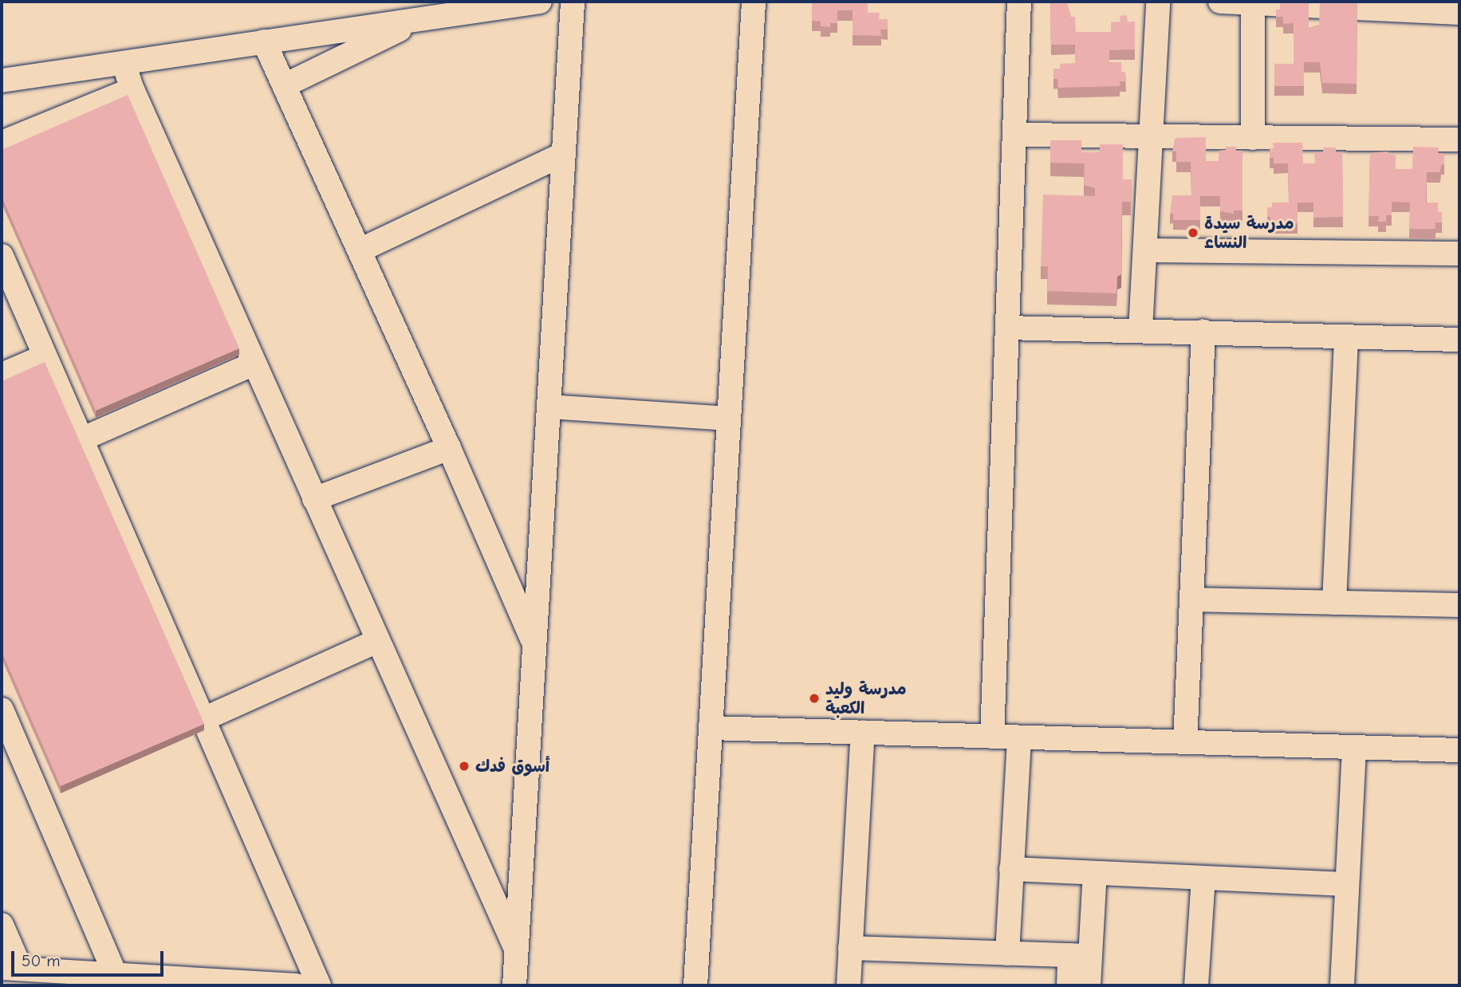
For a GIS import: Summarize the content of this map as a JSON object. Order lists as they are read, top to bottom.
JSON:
{
  "places": ["مدرسة سيدة النساء", "مدرسة وليد الكعبة", "أسوق فدك"],
  "scale_bar": "50 m"
}
